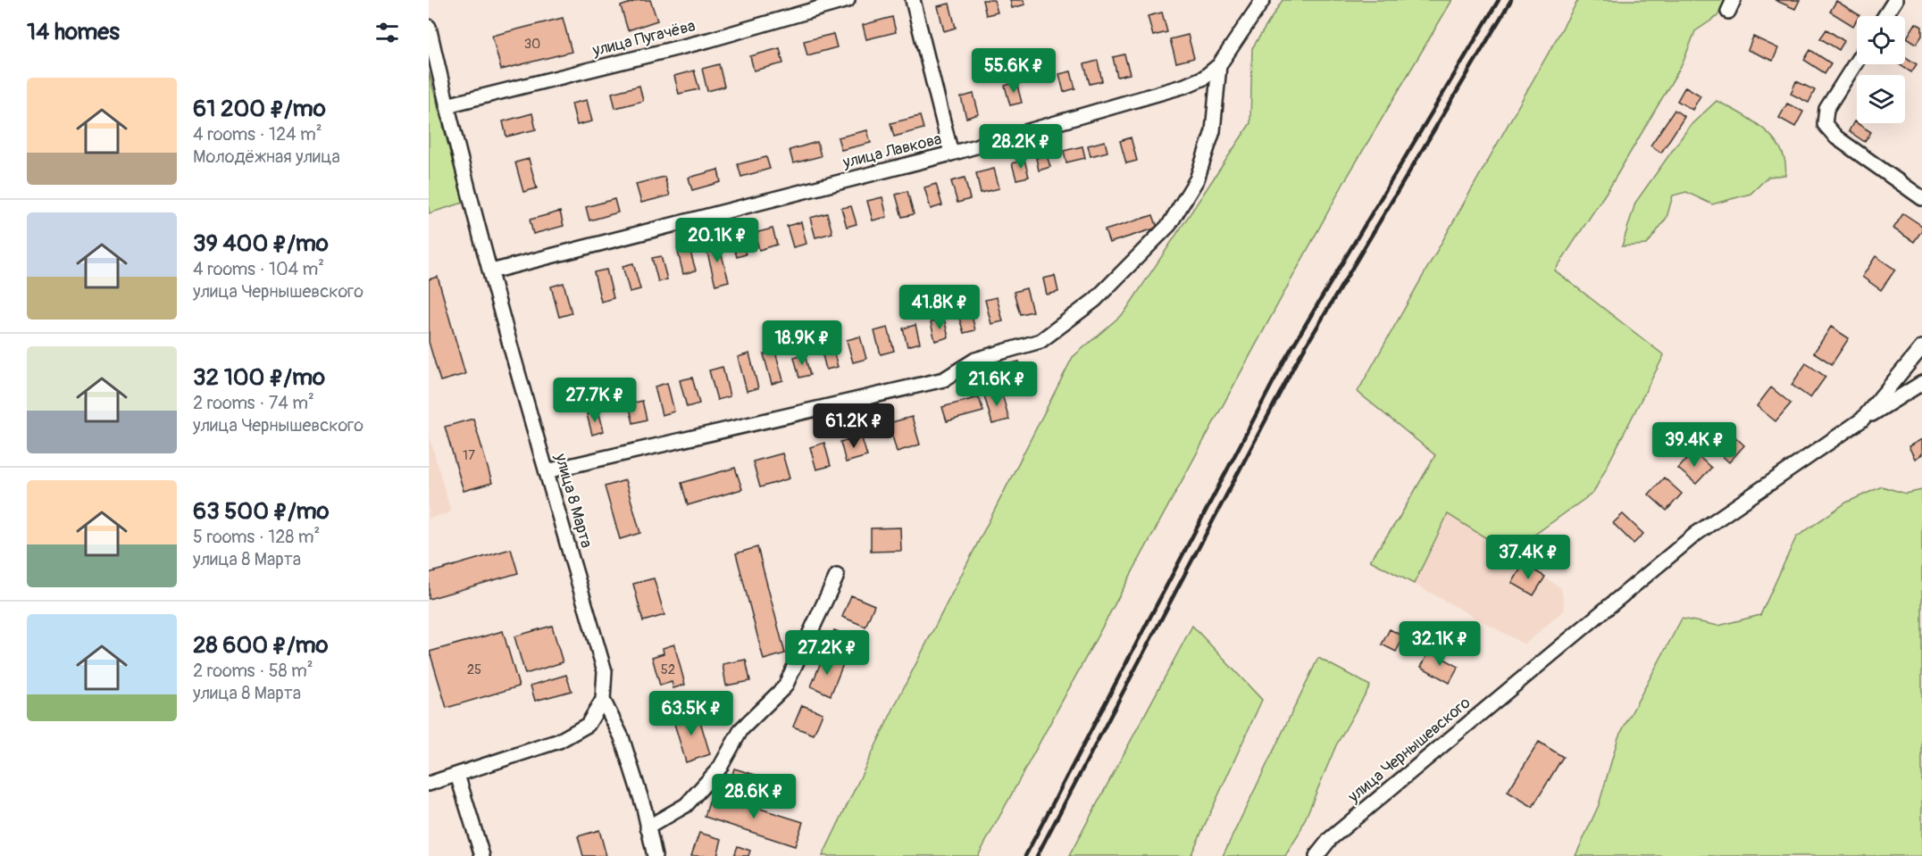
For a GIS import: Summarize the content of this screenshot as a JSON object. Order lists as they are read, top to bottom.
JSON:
{
  "streets": {
    "street": [
      "улица Пугачёва",
      "улица Лавкова",
      "улица 8 Марта",
      "улица Чернышевского"
    ]
  },
  "crossings": [
    ["улица Пугачёва", "улица 8 Марта"],
    ["улица Лавкова", "улица 8 Марта"]
  ],
  "house_numbers": [
    "30",
    "17",
    "25",
    "52"
  ],
  "page": {
    "heading": "14 homes",
    "price": [
      "55.6K ₽",
      "28.2K ₽",
      "20.1K ₽",
      "41.8K ₽",
      "18.9K ₽",
      "21.6K ₽",
      "27.7K ₽",
      "61.2K ₽",
      "39.4K ₽",
      "37.4K ₽",
      "32.1K ₽",
      "27.2K ₽",
      "63.5K ₽",
      "28.6K ₽"
    ],
    "list": [
      {
        "name": "61 200 ₽/mo",
        "note": "4 rooms · 124 m² · Молодёжная улица"
      },
      {
        "name": "39 400 ₽/mo",
        "note": "4 rooms · 104 m² · улица Чернышевского"
      },
      {
        "name": "32 100 ₽/mo",
        "note": "2 rooms · 74 m² · улица Чернышевского"
      },
      {
        "name": "63 500 ₽/mo",
        "note": "5 rooms · 128 m² · улица 8 Марта"
      },
      {
        "name": "28 600 ₽/mo",
        "note": "2 rooms · 58 m² · улица 8 Марта"
      }
    ]
  }
}
